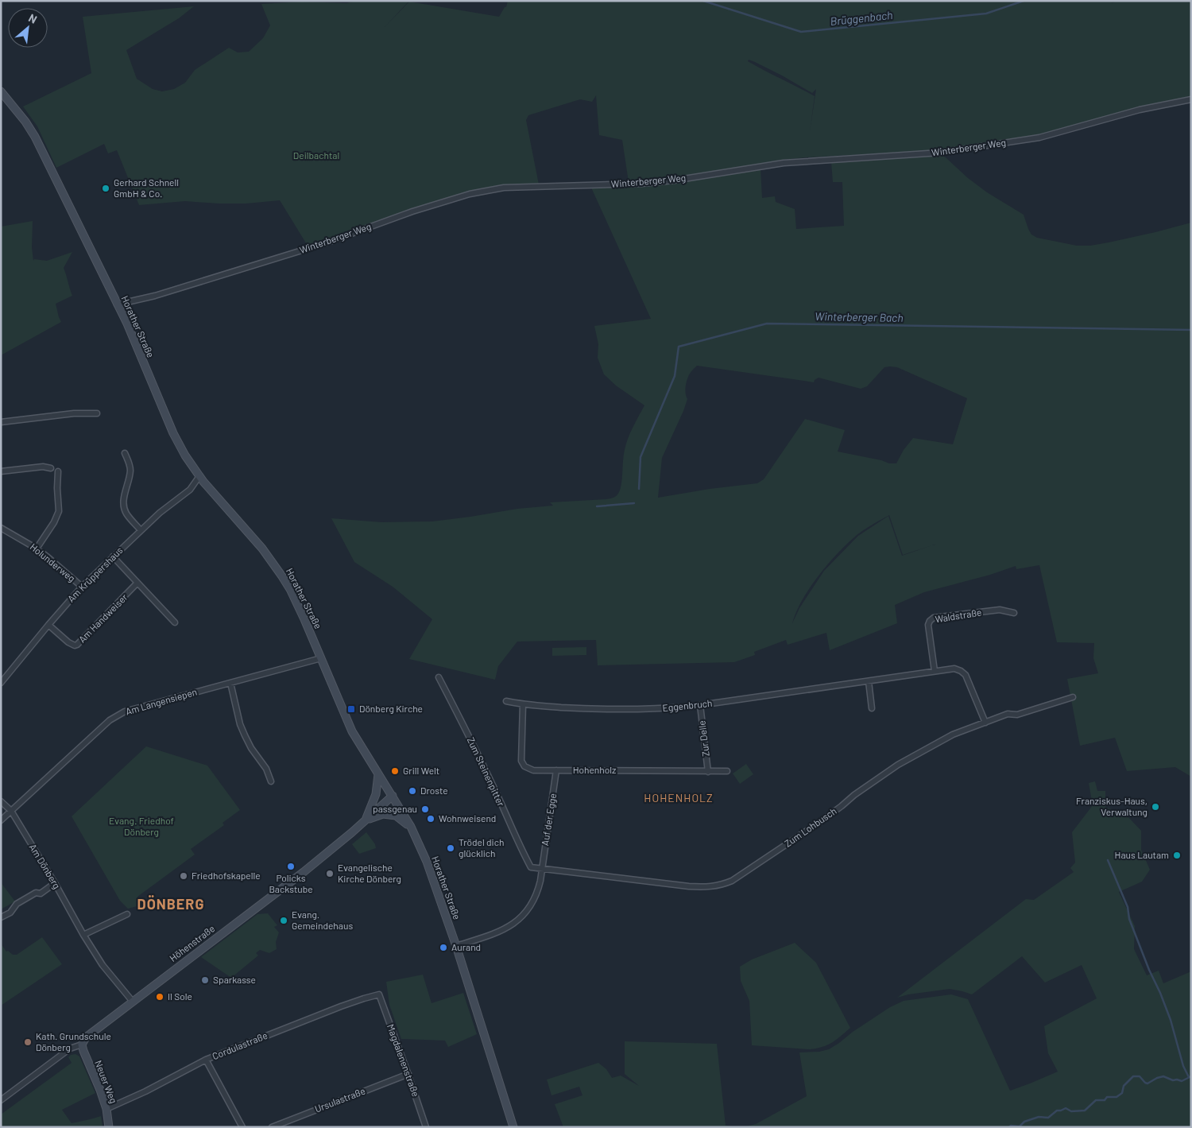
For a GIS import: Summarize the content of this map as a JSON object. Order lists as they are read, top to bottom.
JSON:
{
  "streets": {
    "main road": ["Horather Straße", "Höhenstraße", "Neuer Weg"],
    "street": [
      "Winterberger Weg",
      "Holunderweg",
      "Am Krüppershaus",
      "Waldstraße",
      "Am Handweiser",
      "Am Langensiepen",
      "Eggenbruch",
      "Zur Delle",
      "Hohenholz",
      "Zum Steinenpitter",
      "Auf der Egge",
      "Zum Lohbusch",
      "Am Dönberg",
      "Cordulastraße",
      "Magdalenenstraße",
      "Ursulastraße"
    ]
  },
  "crossings": [
    ["Winterberger Weg", "Horather Straße"],
    ["Horather Straße", "Am Krüppershaus"],
    ["Horather Straße", "Am Langensiepen"],
    ["Horather Straße", "Auf der Egge"],
    ["Horather Straße", "Höhenstraße"],
    ["Holunderweg", "Am Krüppershaus"],
    ["Am Krüppershaus", "Am Handweiser"],
    ["Waldstraße", "Eggenbruch"],
    ["Am Langensiepen", "Am Dönberg"],
    ["Eggenbruch", "Zur Delle"],
    ["Eggenbruch", "Hohenholz"],
    ["Eggenbruch", "Zum Lohbusch"],
    ["Zur Delle", "Hohenholz"],
    ["Hohenholz", "Auf der Egge"],
    ["Zum Steinenpitter", "Zum Lohbusch"],
    ["Auf der Egge", "Zum Lohbusch"],
    ["Am Dönberg", "Höhenstraße"],
    ["Höhenstraße", "Neuer Weg"],
    ["Cordulastraße", "Magdalenenstraße"],
    ["Cordulastraße", "Neuer Weg"],
    ["Magdalenenstraße", "Ursulastraße"]
  ],
  "districts": ["HOHENHOLZ", "DÖNBERG"],
  "water": ["Brüggenbach", "Winterberger Bach"],
  "parks": ["Deilbachtal", "Evang. Friedhof Dönberg"],
  "places": {
    "other": [
      "Gerhard Schnell GmbH & Co.",
      "Grill Welt",
      "Droste",
      "Franziskus-Haus, Verwaltung",
      "passgenau",
      "Wohnweisend",
      "Trödel dich glücklich",
      "Haus Lautam",
      "Policks Backstube",
      "Evangelische Kirche Dönberg",
      "Friedhofskapelle",
      "Evang. Gemeindehaus",
      "Aurand",
      "Sparkasse",
      "Il Sole",
      "Kath. Grundschule Dönberg"
    ],
    "transit": ["Dönberg Kirche"]
  },
  "north": "top right"
}
